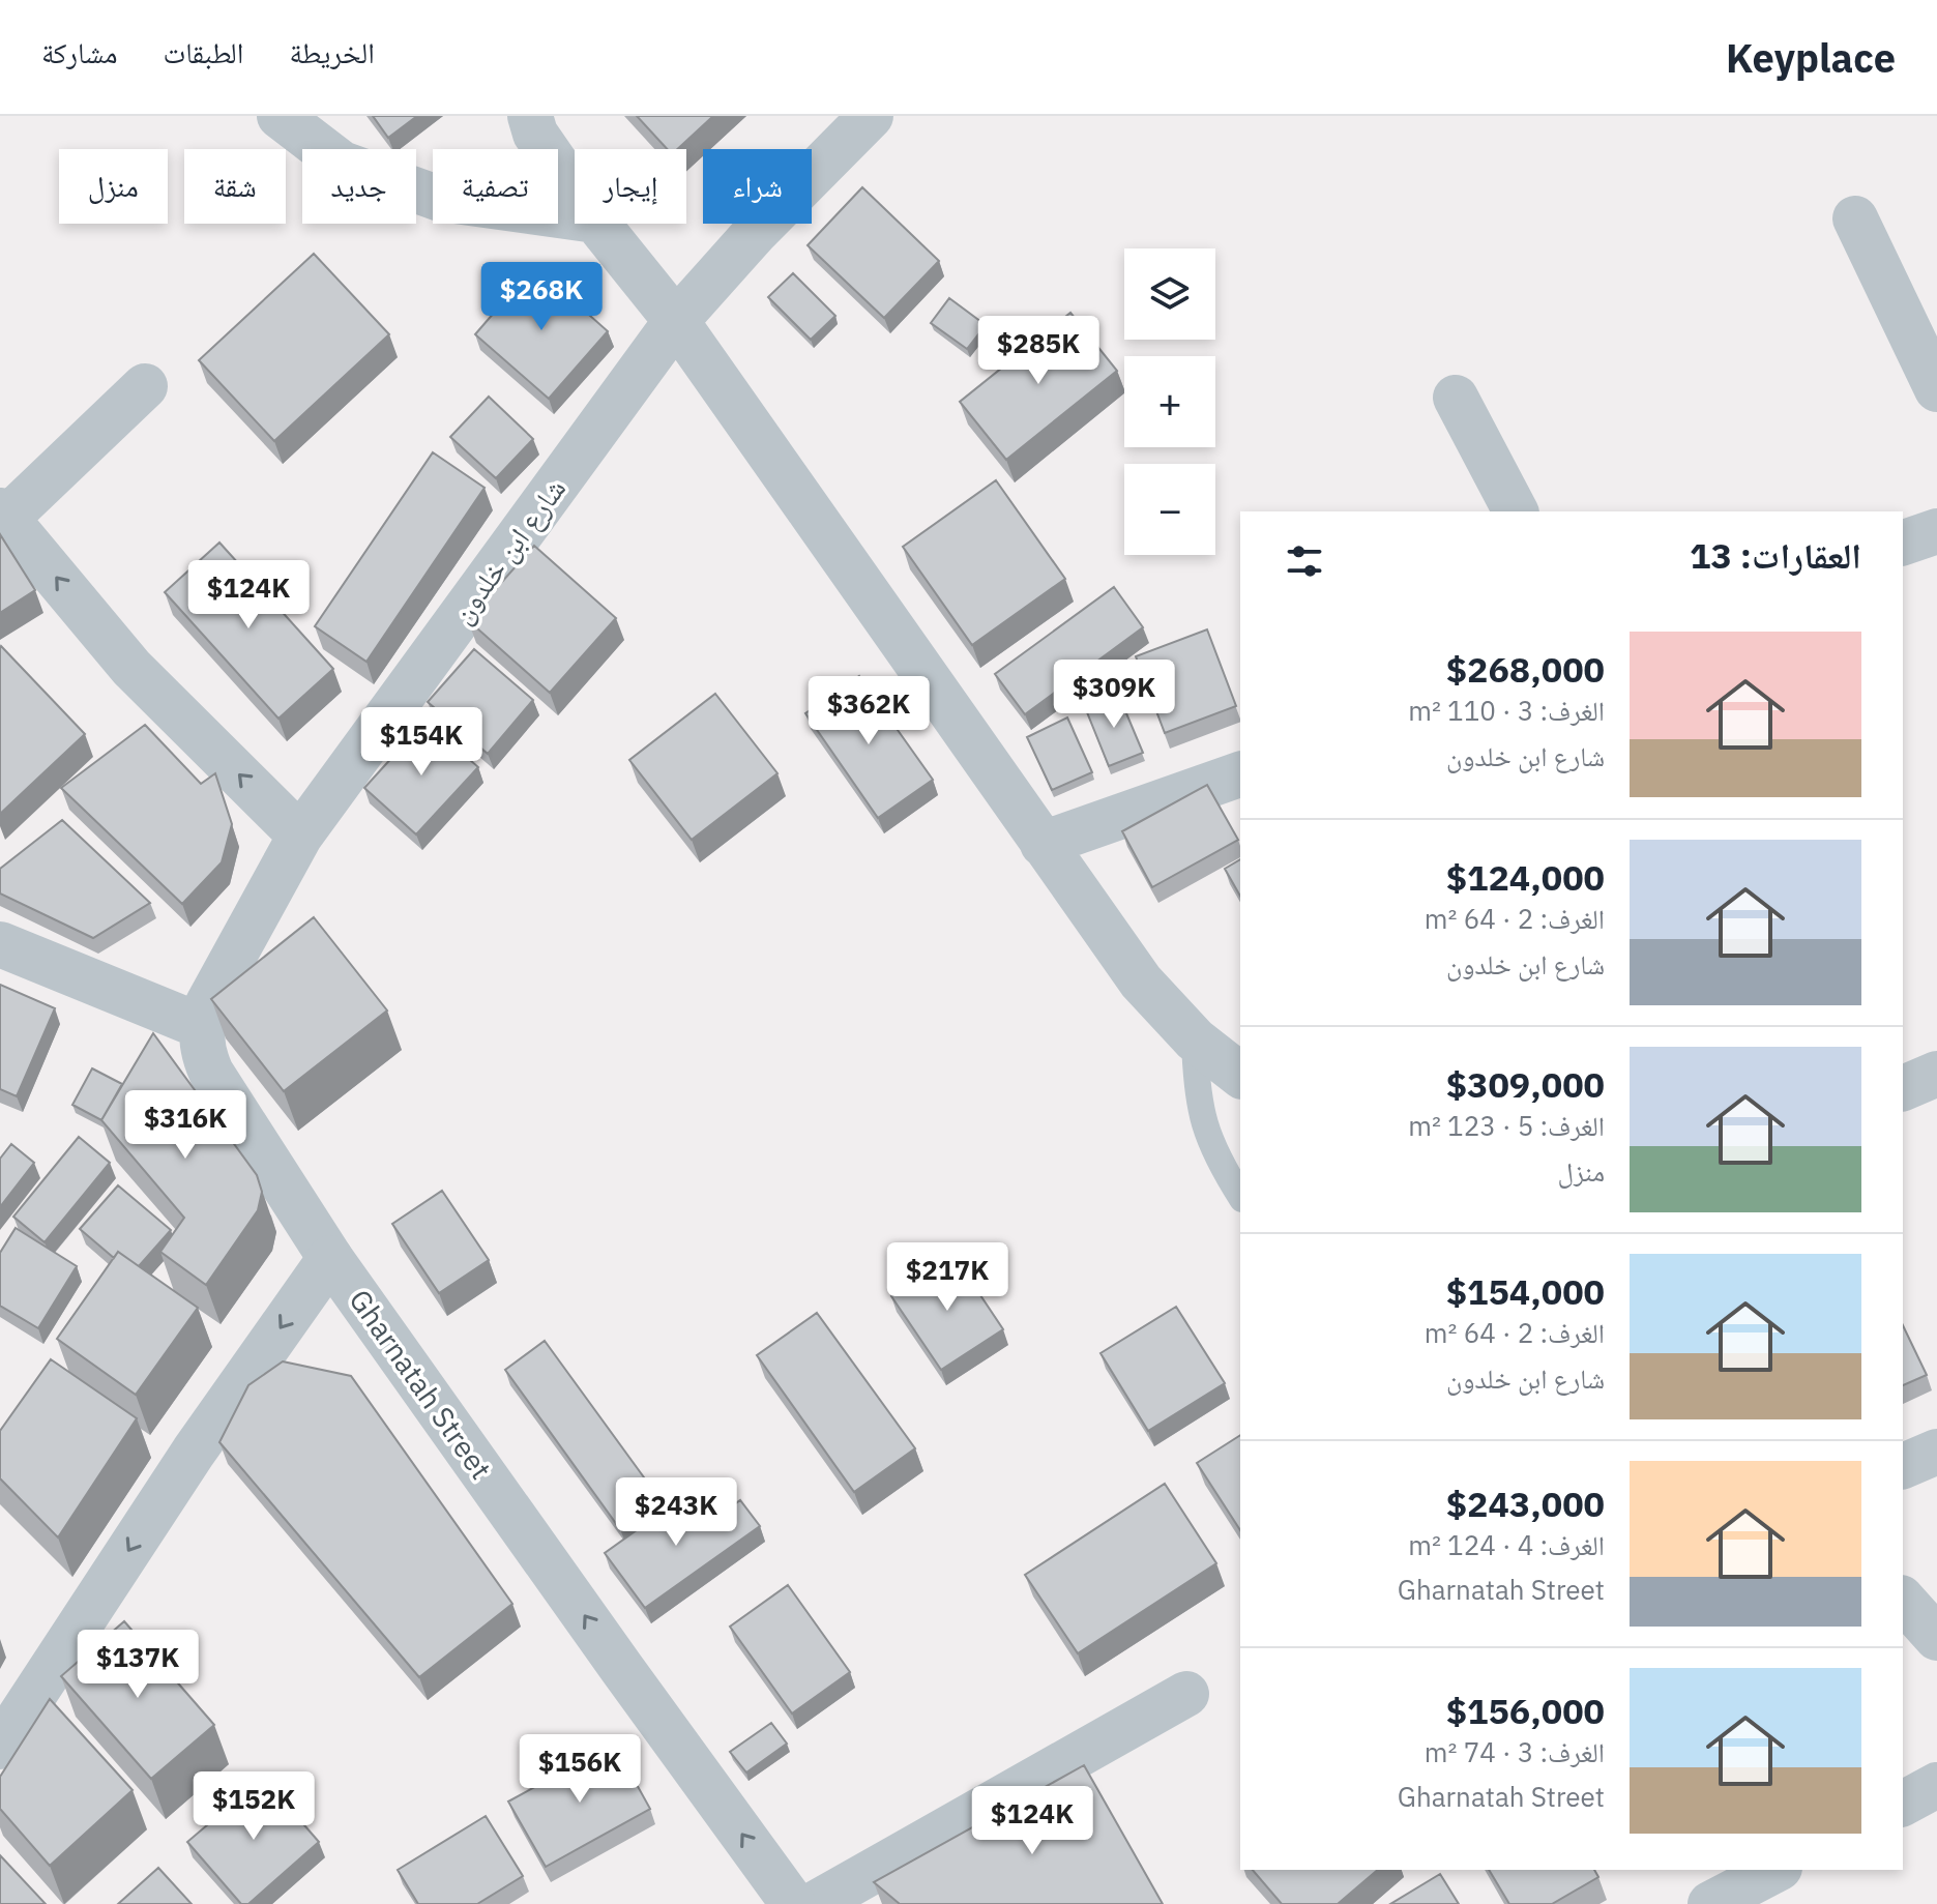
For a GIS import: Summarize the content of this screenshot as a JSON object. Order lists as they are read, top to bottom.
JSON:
{
  "streets": {
    "street": ["شارع ابن خلدون", "Gharnatah Street"]
  },
  "crossings": [
    ["شارع ابن خلدون", "Gharnatah Street"]
  ],
  "one_way": ["Gharnatah Street"],
  "page": {
    "header": "Keyplace",
    "nav": ["الخريطة", "الطبقات", "مشاركة"],
    "chip": [
      "شراء",
      "إيجار",
      "تصفية",
      "جديد",
      "شقة",
      "منزل"
    ],
    "map_buttons": ["+", "−"],
    "price": [
      "$268K",
      "$285K",
      "$124K",
      "$309K",
      "$362K",
      "$154K",
      "$316K",
      "$217K",
      "$243K",
      "$137K",
      "$156K",
      "$152K",
      "$124K"
    ],
    "heading": "العقارات: 13",
    "list": [
      {
        "name": "$268,000",
        "note": "الغرف: 3 · 110 m² · شارع ابن خلدون"
      },
      {
        "name": "$124,000",
        "note": "الغرف: 2 · 64 m² · شارع ابن خلدون"
      },
      {
        "name": "$309,000",
        "note": "الغرف: 5 · 123 m² · منزل"
      },
      {
        "name": "$154,000",
        "note": "الغرف: 2 · 64 m² · شارع ابن خلدون"
      },
      {
        "name": "$243,000",
        "note": "الغرف: 4 · 124 m² · Gharnatah Street"
      },
      {
        "name": "$156,000",
        "note": "الغرف: 3 · 74 m² · Gharnatah Street"
      }
    ]
  }
}
